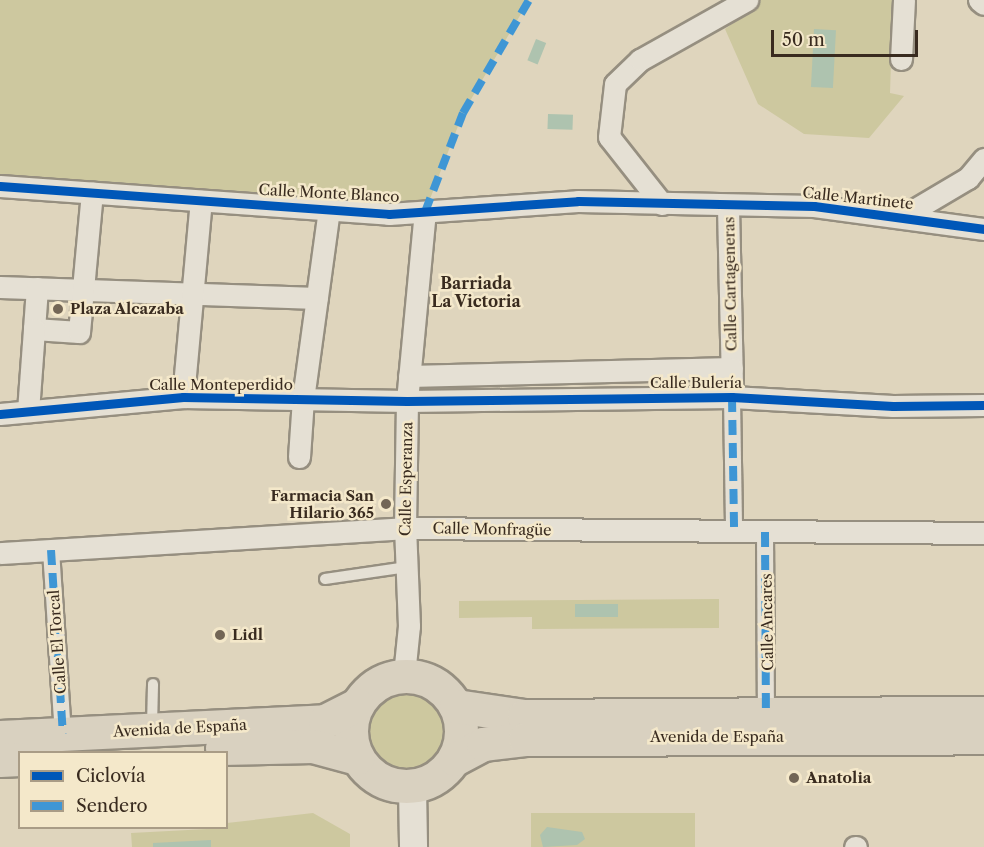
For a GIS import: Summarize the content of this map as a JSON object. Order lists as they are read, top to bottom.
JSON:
{
  "streets": {
    "main road": ["Avenida de España"],
    "street": [
      "Calle Monte Blanco",
      "Calle Martinete",
      "Calle Cartageneras",
      "Calle Bulería",
      "Calle Monteperdido",
      "Calle Esperanza",
      "Calle Monfragüe",
      "Calle Ancares",
      "Calle El Torcal"
    ]
  },
  "crossings": [
    ["Calle Monte Blanco", "Calle Martinete"],
    ["Calle Monte Blanco", "Calle Cartageneras"],
    ["Calle Monte Blanco", "Calle Esperanza"],
    ["Calle Martinete", "Calle Cartageneras"],
    ["Calle Cartageneras", "Calle Bulería"],
    ["Calle Bulería", "Calle Monteperdido"],
    ["Calle Bulería", "Calle Esperanza"],
    ["Calle Monteperdido", "Calle Esperanza"],
    ["Calle Esperanza", "Calle Monfragüe"],
    ["Calle Esperanza", "Avenida de España"],
    ["Calle Monfragüe", "Calle Ancares"],
    ["Calle Monfragüe", "Calle El Torcal"],
    ["Calle Ancares", "Avenida de España"],
    ["Calle El Torcal", "Avenida de España"]
  ],
  "districts": ["Barriada La Victoria"],
  "places": [
    "Plaza Alcazaba",
    "Farmacia San Hilario 365",
    "Lidl",
    "Anatolia"
  ],
  "legend": ["Ciclovía", "Sendero"],
  "scale_bar": "50 m"
}
